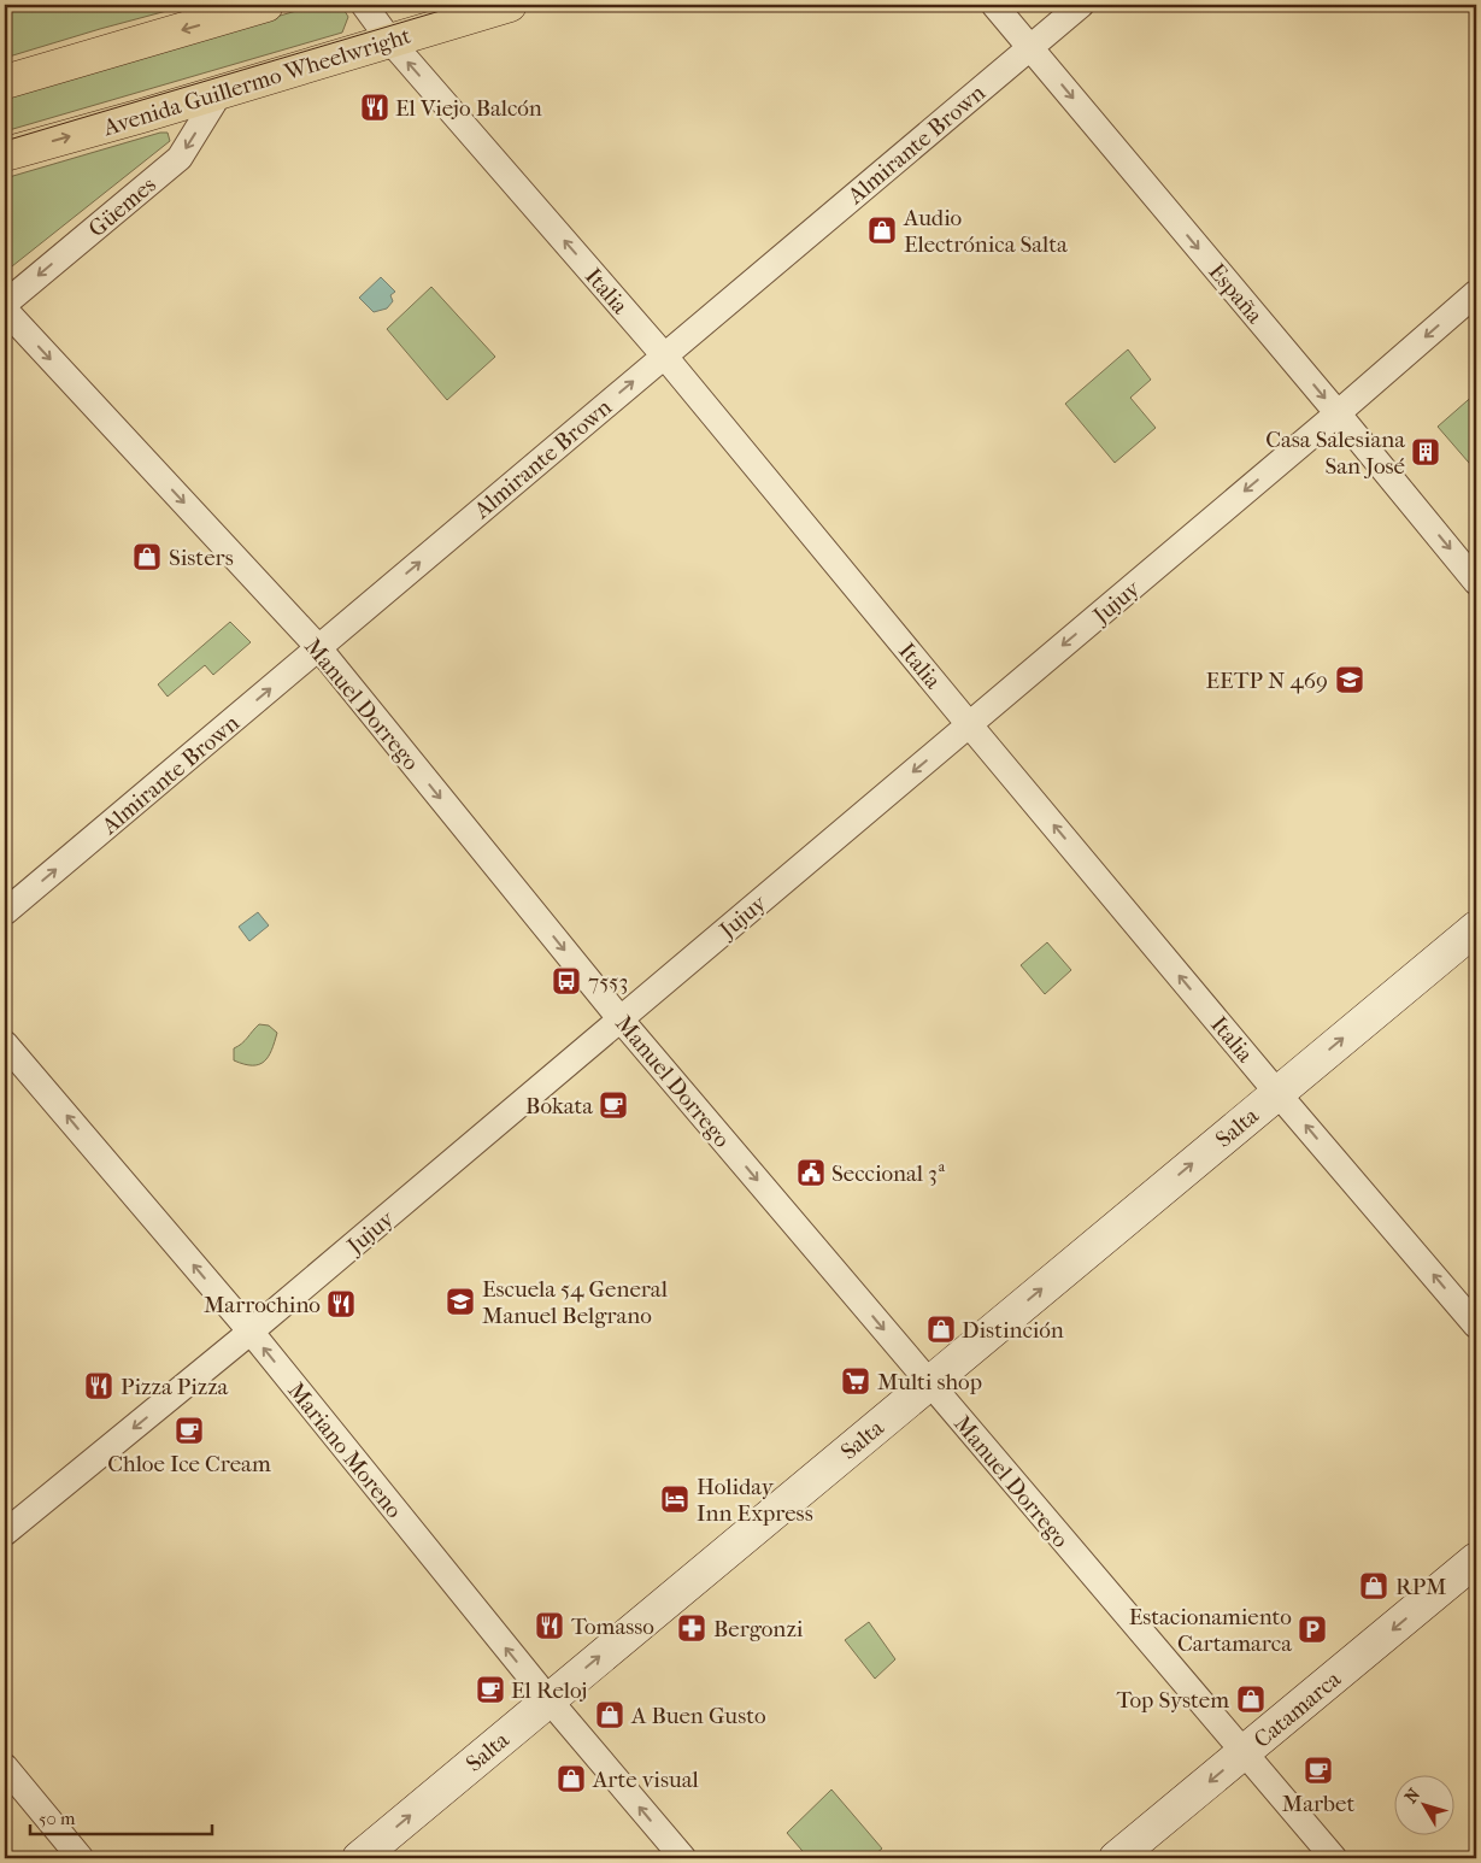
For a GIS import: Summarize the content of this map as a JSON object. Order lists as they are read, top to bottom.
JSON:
{
  "streets": {
    "main road": ["Avenida Guillermo Wheelwright", "Salta", "Catamarca"],
    "street": [
      "Almirante Brown",
      "Güemes",
      "Italia",
      "España",
      "Jujuy",
      "Manuel Dorrego",
      "Mariano Moreno"
    ]
  },
  "crossings": [
    ["Avenida Guillermo Wheelwright", "Güemes"],
    ["Avenida Guillermo Wheelwright", "Italia"],
    ["Almirante Brown", "Italia"],
    ["Almirante Brown", "España"],
    ["Almirante Brown", "Manuel Dorrego"],
    ["Italia", "Jujuy"],
    ["Italia", "Salta"],
    ["España", "Jujuy"],
    ["Jujuy", "Manuel Dorrego"],
    ["Jujuy", "Mariano Moreno"],
    ["Manuel Dorrego", "Salta"],
    ["Manuel Dorrego", "Catamarca"],
    ["Salta", "Mariano Moreno"]
  ],
  "one_way": [
    "Almirante Brown",
    "Güemes",
    "Italia",
    "España",
    "Jujuy",
    "Manuel Dorrego",
    "Salta",
    "Mariano Moreno",
    "Catamarca"
  ],
  "places": {
    "restaurant": [
      "El Viejo Balcón",
      "Marrochino",
      "Pizza Pizza",
      "Tomasso"
    ],
    "shop": [
      "Audio Electrónica Salta",
      "Sisters",
      "Distinción",
      "RPM",
      "Top System",
      "A Buen Gusto",
      "Arte visual"
    ],
    "building": ["Casa Salesiana San José"],
    "school or university": ["EETP N 469", "Escuela 54 General Manuel Belgrano"],
    "bus stop": ["7553"],
    "cafe": [
      "Bokata",
      "Chloe Ice Cream",
      "El Reloj",
      "Marbet"
    ],
    "public building": ["Seccional 3ª"],
    "supermarket": ["Multi shop"],
    "hotel": ["Holiday Inn Express"],
    "pharmacy": ["Bergonzi"],
    "parking": ["Estacionamiento Cartamarca"]
  },
  "scale_bar": "50 m",
  "north": "top left"
}
